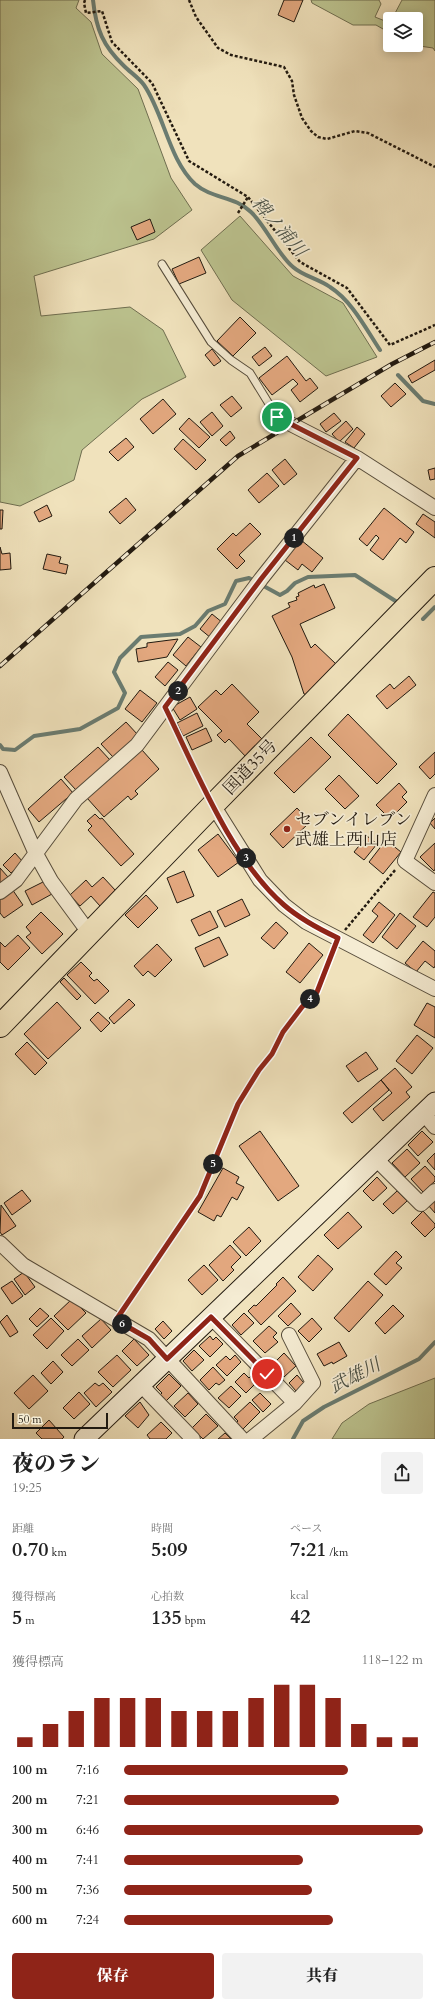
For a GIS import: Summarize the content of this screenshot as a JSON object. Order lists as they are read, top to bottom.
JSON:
{
  "streets": {
    "highway": ["国道35号"]
  },
  "water": ["稗ノ浦川", "武雄川"],
  "places": ["セブンイレブン 武雄上西山店"],
  "scale_bar": "50 m",
  "page": {
    "pins": [
      "1",
      "2",
      "3",
      "4",
      "5",
      "6"
    ],
    "scale": "50 m",
    "heading": ["夜のラン", "19:25"],
    "stats": [
      ["距離", "0.70 km"],
      ["時間", "5:09"],
      ["ペース", "7:21 /km"],
      ["獲得標高", "5 m"],
      ["心拍数", "135 bpm"],
      ["kcal", "42"]
    ],
    "chart": ["獲得標高", "118–122 m"],
    "list": [
      {
        "name": "100 m",
        "note": "7:16"
      },
      {
        "name": "200 m",
        "note": "7:21"
      },
      {
        "name": "300 m",
        "note": "6:46"
      },
      {
        "name": "400 m",
        "note": "7:41"
      },
      {
        "name": "500 m",
        "note": "7:36"
      },
      {
        "name": "600 m",
        "note": "7:24"
      }
    ],
    "buttons": ["保存", "共有"]
  }
}
